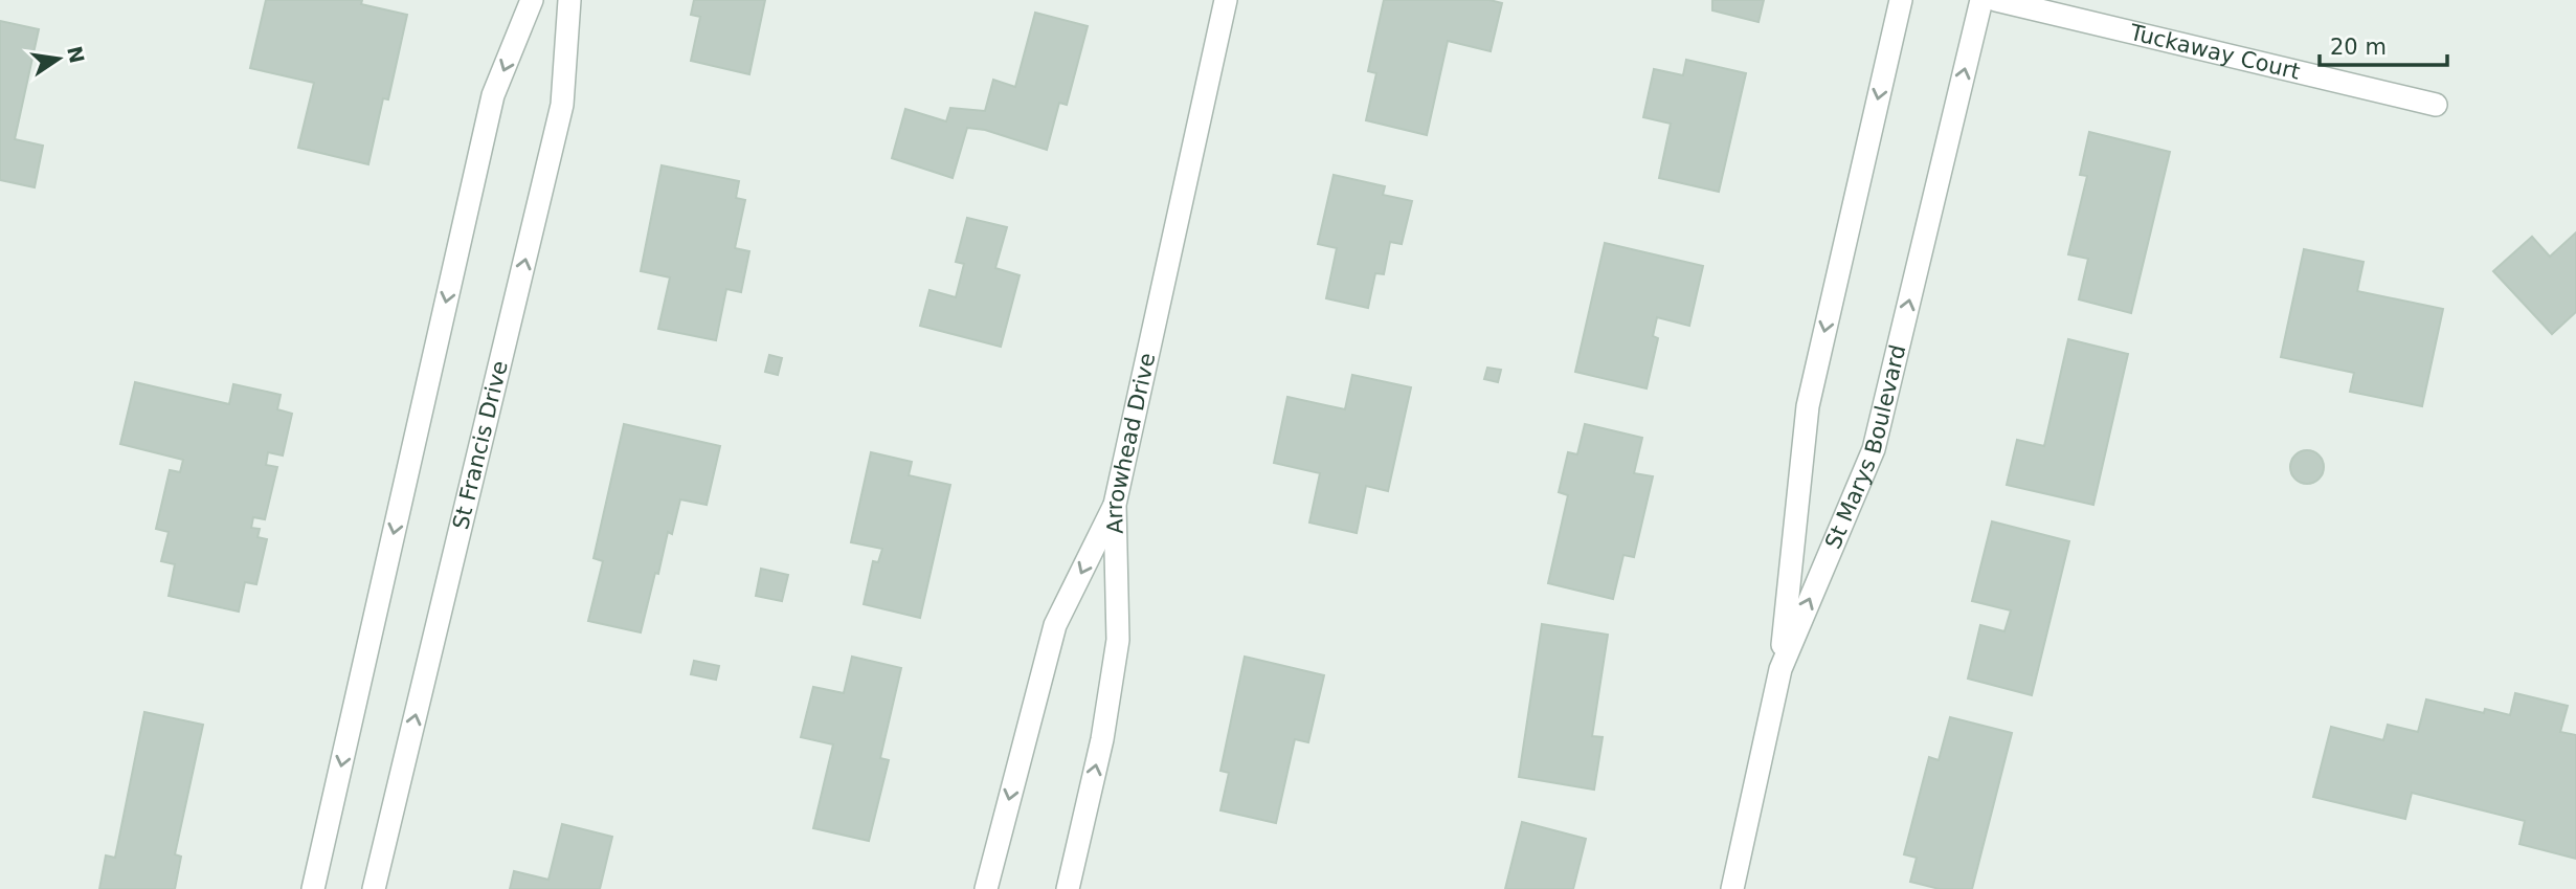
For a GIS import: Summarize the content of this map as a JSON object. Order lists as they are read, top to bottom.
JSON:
{
  "streets": {
    "street": [
      "Tuckaway Court",
      "Arrowhead Drive",
      "St Francis Drive",
      "St Marys Boulevard"
    ]
  },
  "scale_bar": "20 m",
  "north": "right"
}
